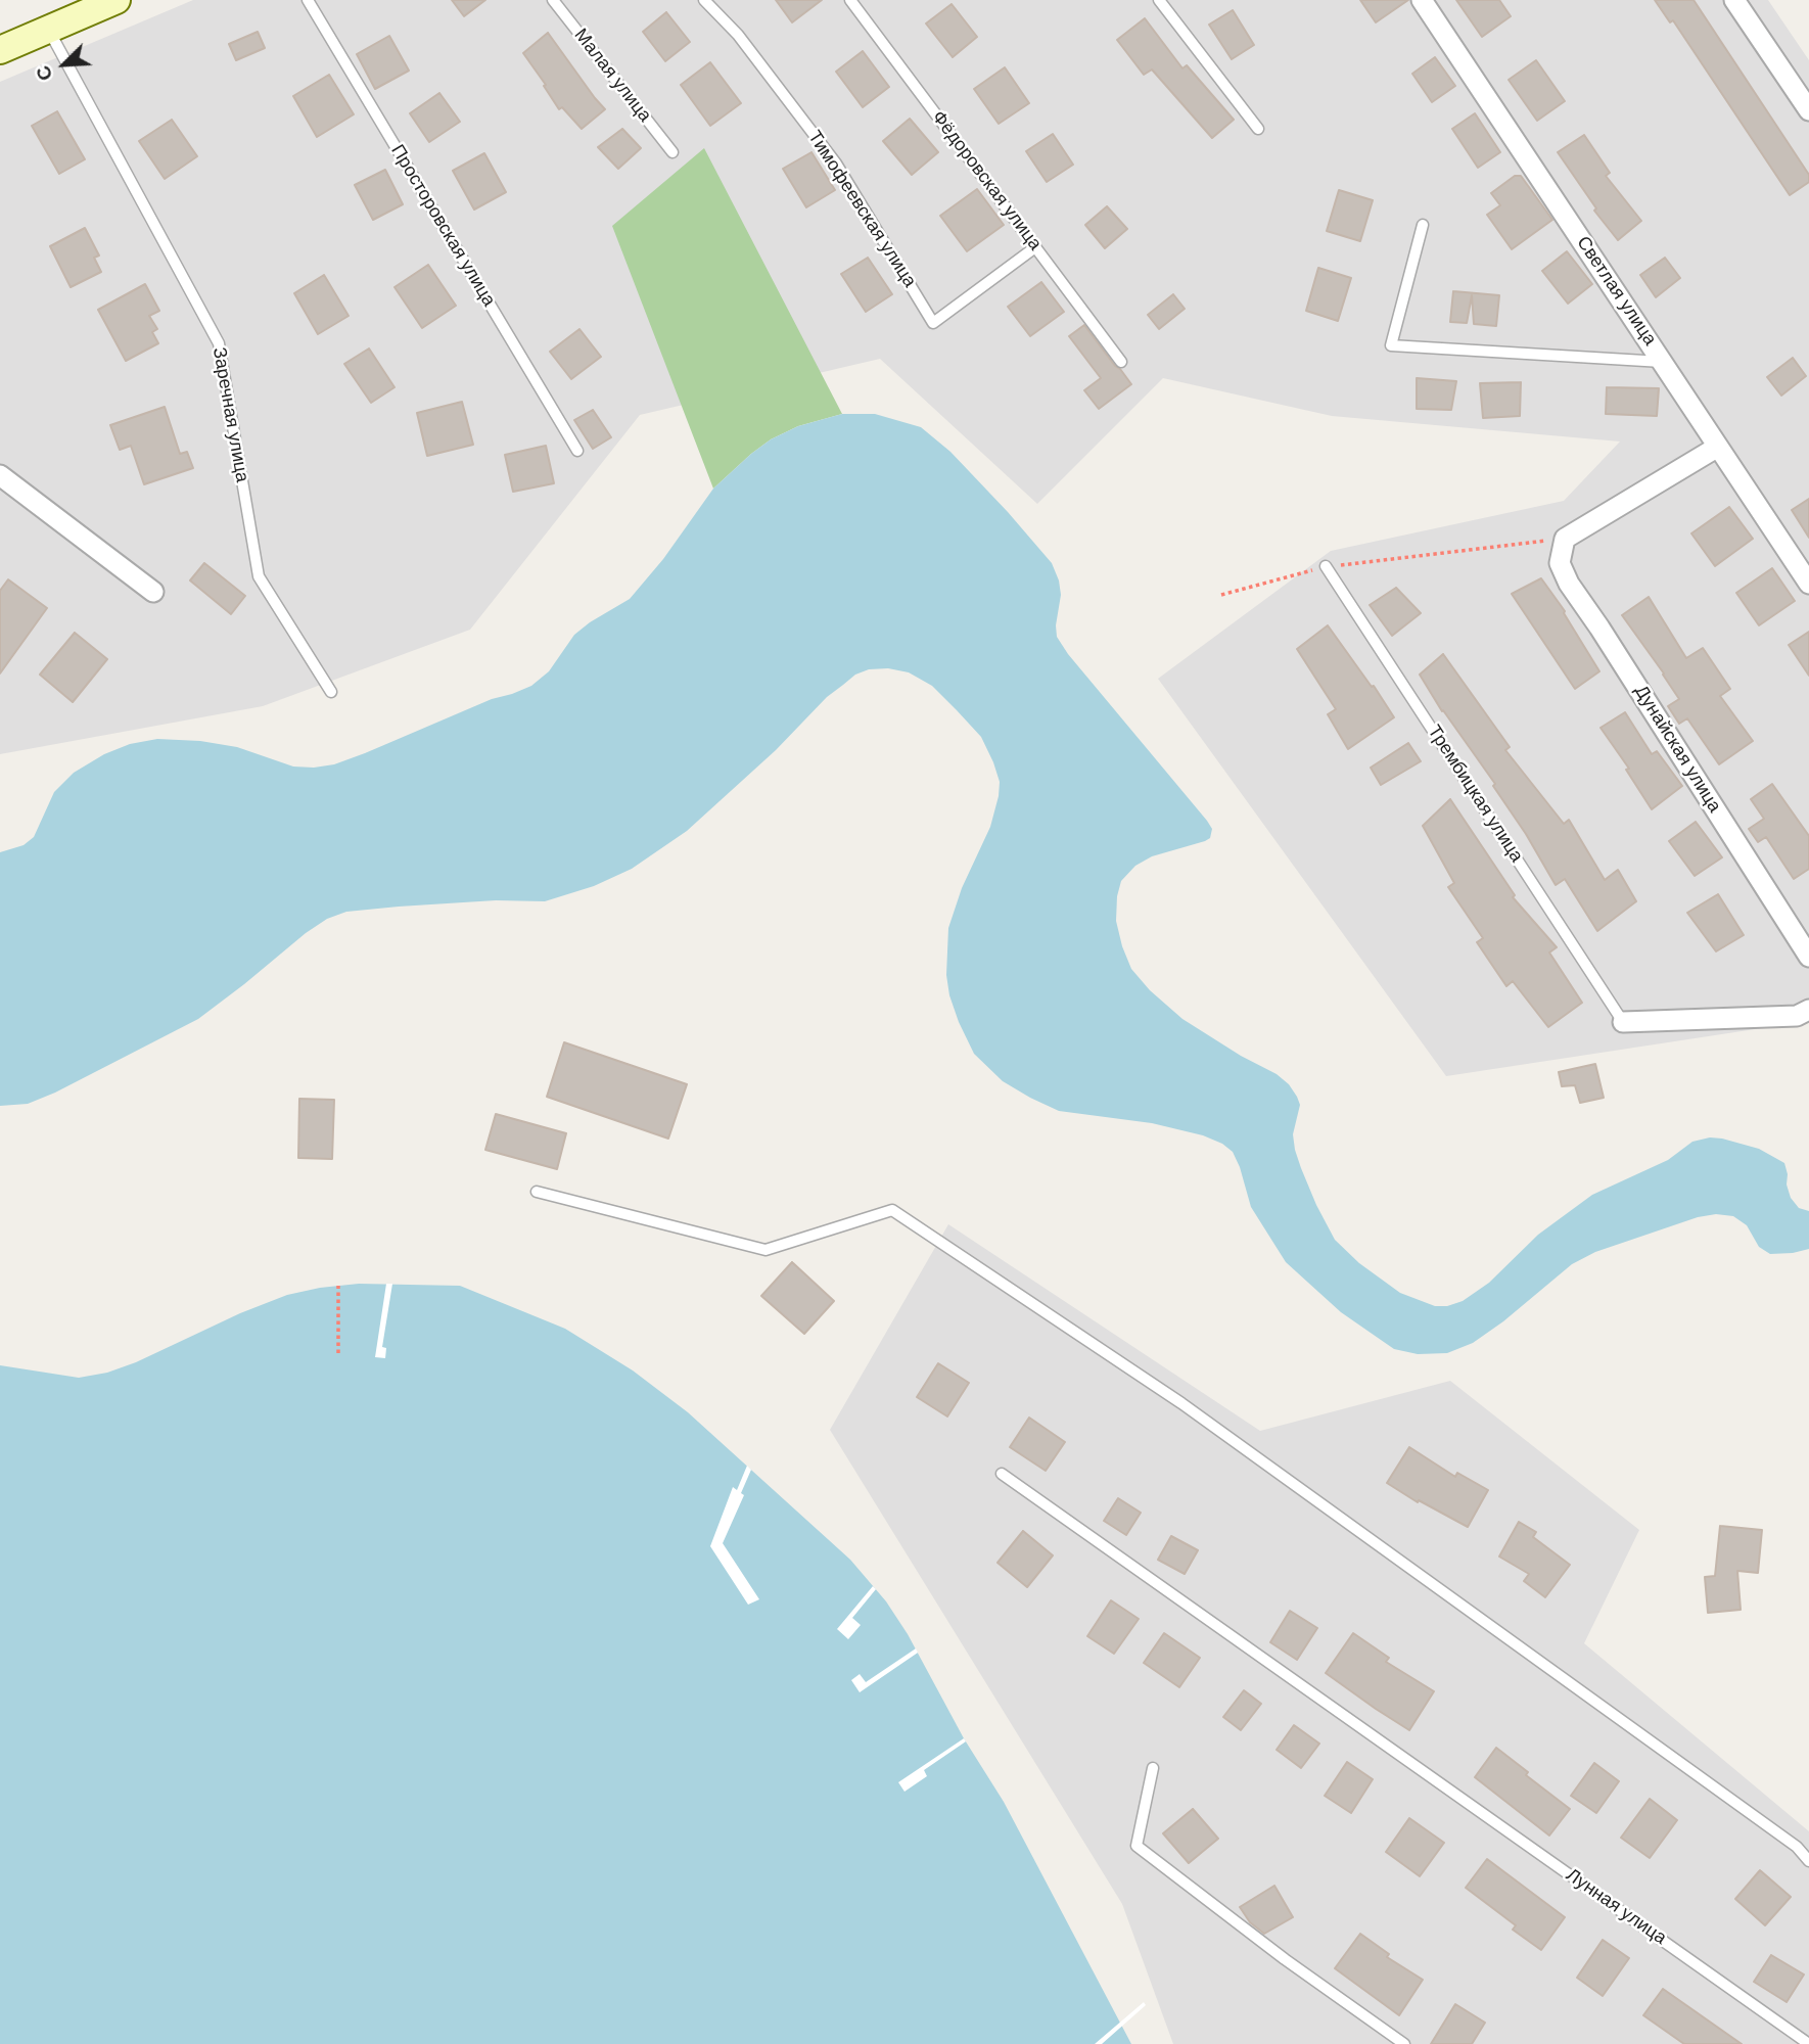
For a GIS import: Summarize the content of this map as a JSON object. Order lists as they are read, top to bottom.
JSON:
{
  "streets": {
    "street": ["Светлая улица", "Дунайская улица"],
    "lane": [
      "Малая улица",
      "Фёдоровская улица",
      "Тимофеевская улица",
      "Просторовская улица",
      "Заречная улица",
      "Трембицкая улица",
      "Лунная улица"
    ]
  },
  "crossings": [
    ["Фёдоровская улица", "Тимофеевская улица"]
  ],
  "north": "bottom left"
}
